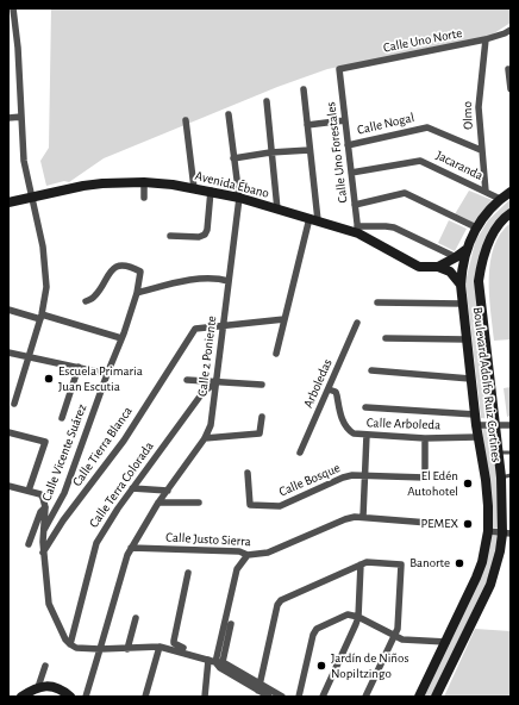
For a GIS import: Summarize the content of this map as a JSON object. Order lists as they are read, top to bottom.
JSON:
{
  "streets": {
    "main road": ["Avenida Ébano", "Boulevard Adolfo Ruiz Cortines"],
    "street": [
      "Calle Uno Norte",
      "Olmo",
      "Calle Nogal",
      "Calle Uno Forestales",
      "Jacaranda",
      "Calle 2 Poniente",
      "Arboledas",
      "Calle Arboleda",
      "Calle Tierra Blanca",
      "Calle Vicente Suárez",
      "Calle Bosque",
      "Calle Terra Colorada",
      "Calle Justo Sierra"
    ]
  },
  "crossings": [
    ["Calle Uno Norte", "Olmo"],
    ["Calle Uno Norte", "Calle Uno Forestales"],
    ["Olmo", "Calle Nogal"],
    ["Olmo", "Jacaranda"],
    ["Calle Nogal", "Calle Uno Forestales"],
    ["Calle Uno Forestales", "Jacaranda"],
    ["Calle Uno Forestales", "Avenida Ébano"],
    ["Jacaranda", "Boulevard Adolfo Ruiz Cortines"],
    ["Avenida Ébano", "Calle 2 Poniente"],
    ["Calle 2 Poniente", "Calle Tierra Blanca"],
    ["Calle 2 Poniente", "Calle Terra Colorada"],
    ["Calle 2 Poniente", "Calle Justo Sierra"],
    ["Arboledas", "Calle Arboleda"],
    ["Boulevard Adolfo Ruiz Cortines", "Calle Arboleda"],
    ["Calle Arboleda", "Calle Bosque"]
  ],
  "places": [
    "Escuela Primaria Juan Escutia",
    "El Edén Autohotel",
    "PEMEX",
    "Banorte",
    "Jardín de Niños Nopiltzingo"
  ]
}
